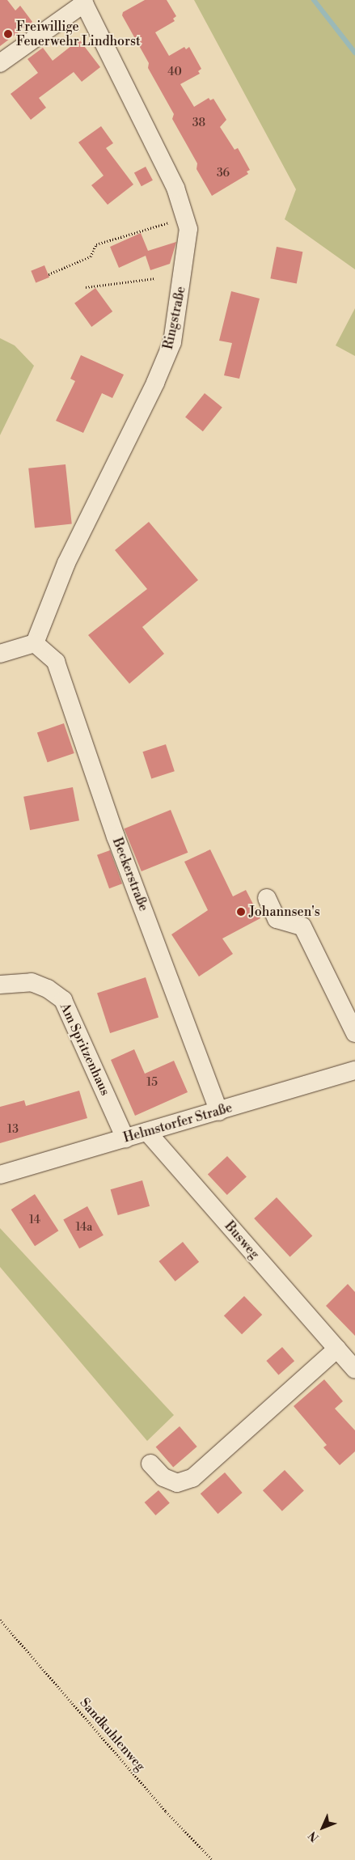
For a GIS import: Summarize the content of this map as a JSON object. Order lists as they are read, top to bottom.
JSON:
{
  "streets": {
    "street": [
      "Ringstraße",
      "Beckerstraße",
      "Am Spritzenhaus",
      "Helmstorfer Straße",
      "Busweg"
    ],
    "path": ["Sandkuhlenweg"]
  },
  "crossings": [
    ["Ringstraße", "Beckerstraße"],
    ["Beckerstraße", "Helmstorfer Straße"],
    ["Am Spritzenhaus", "Helmstorfer Straße"],
    ["Helmstorfer Straße", "Busweg"]
  ],
  "places": ["Freiwillige Feuerwehr Lindhorst", "Johannsen's"],
  "house_numbers": [
    "40",
    "38",
    "36",
    "15",
    "13",
    "14",
    "14a"
  ],
  "north": "bottom left"
}
